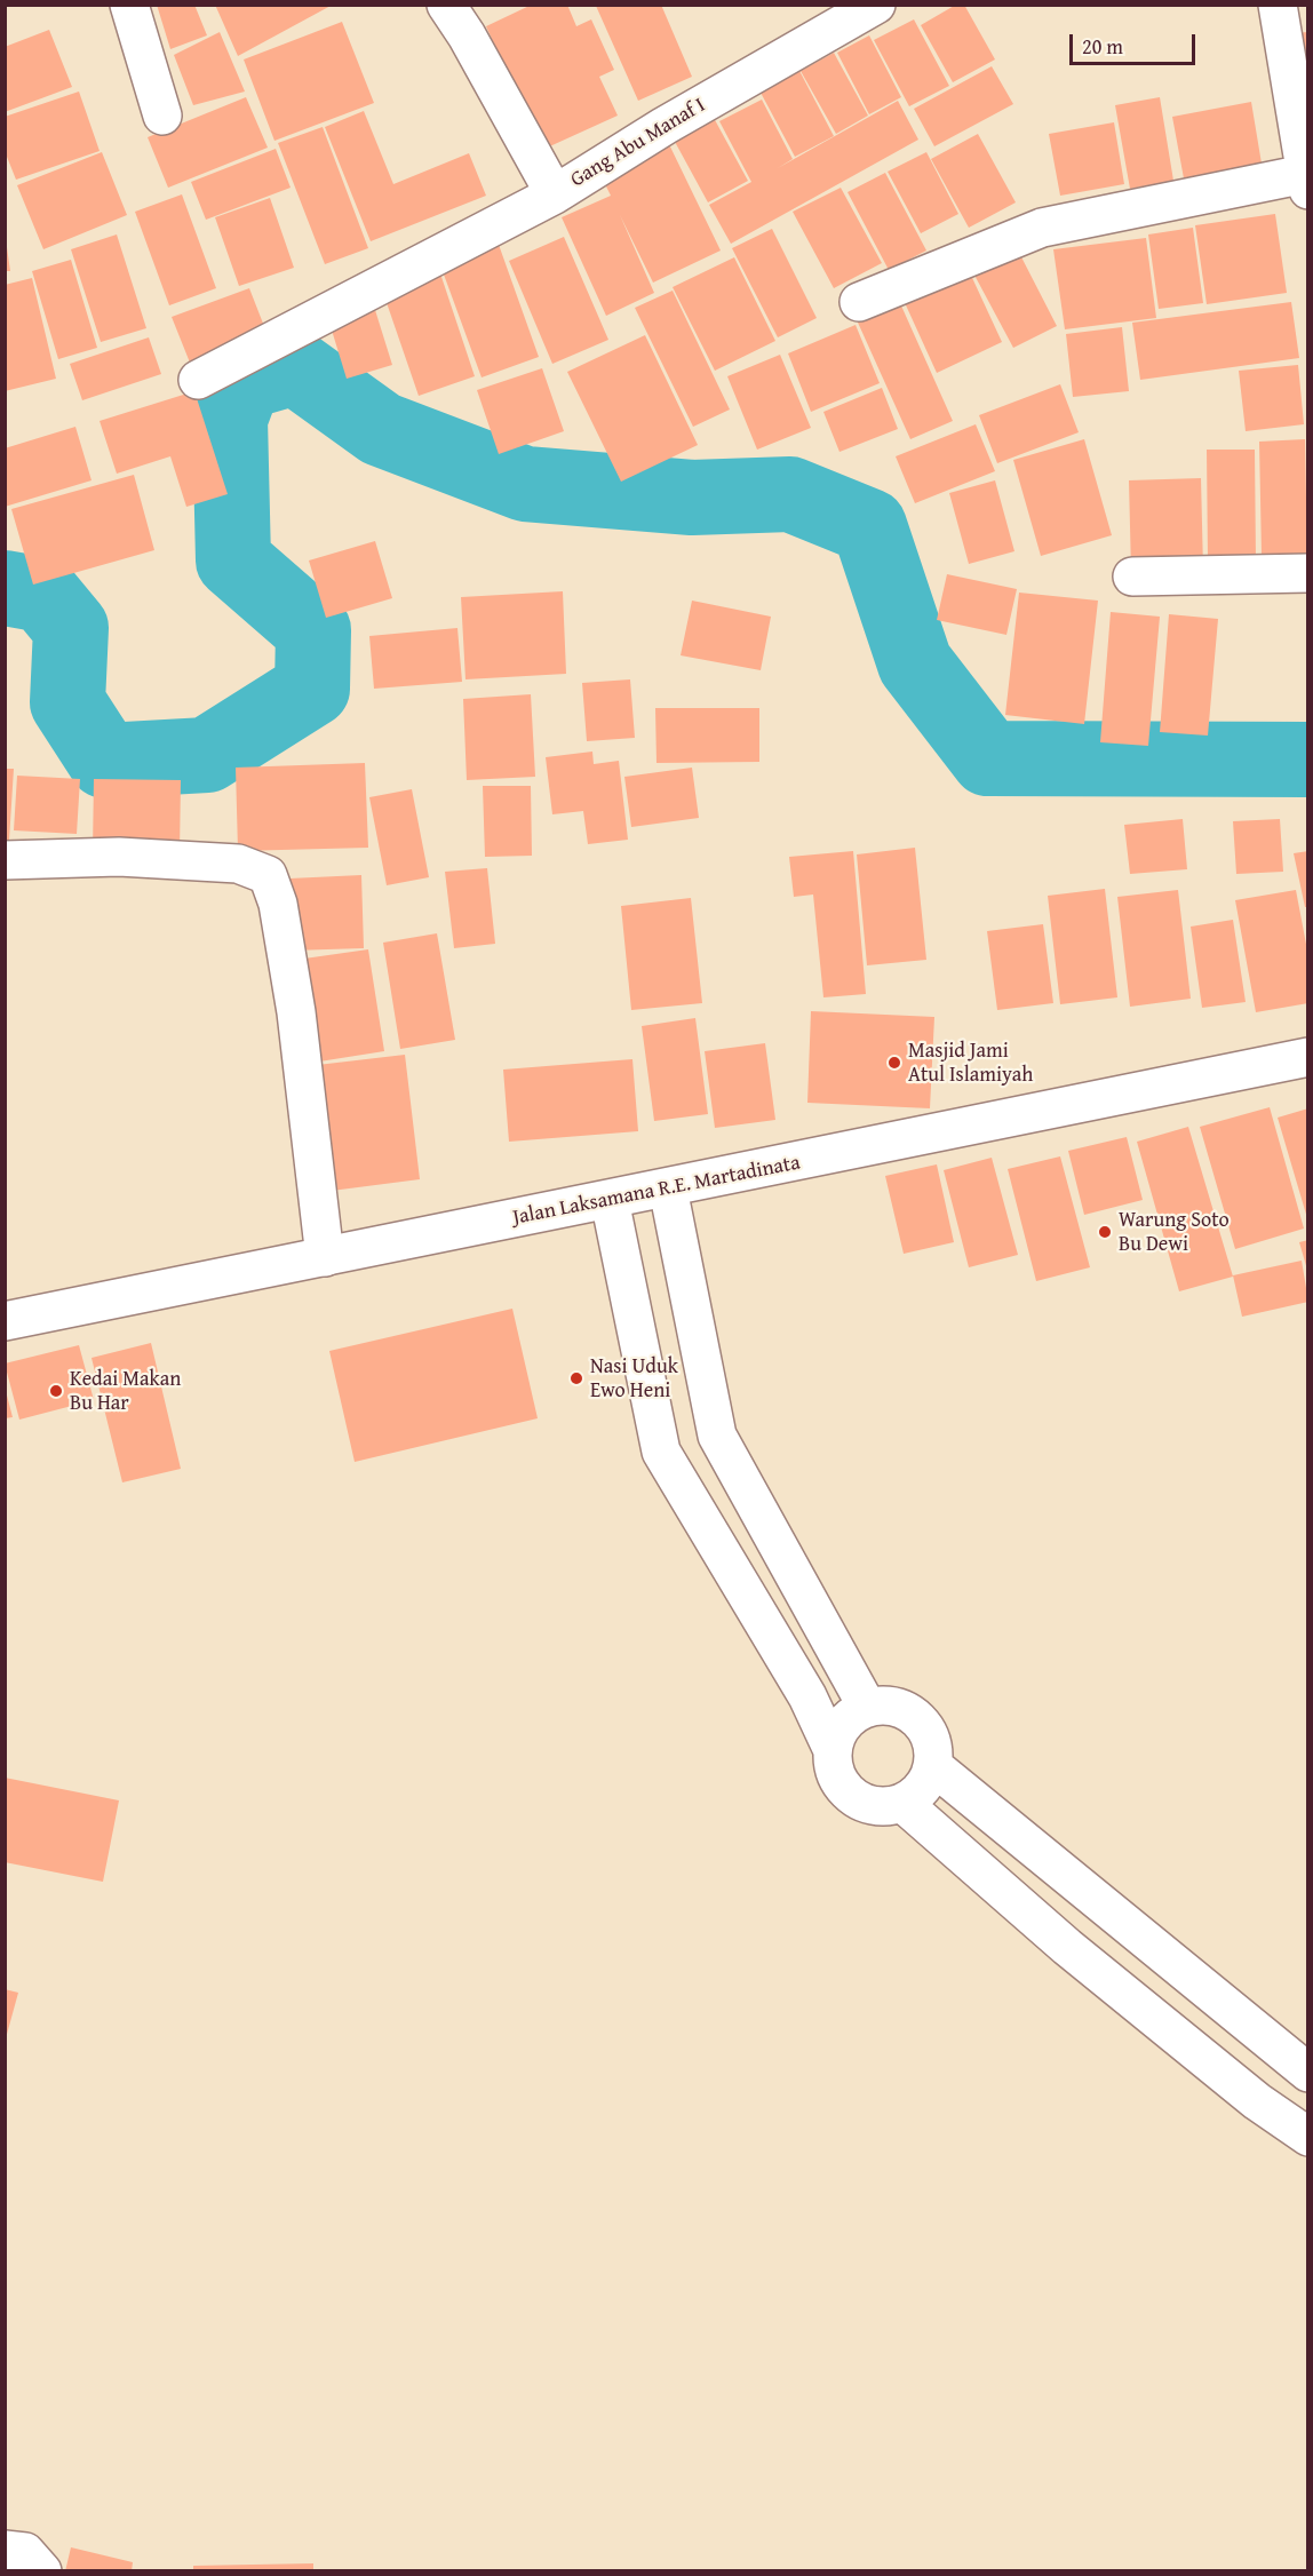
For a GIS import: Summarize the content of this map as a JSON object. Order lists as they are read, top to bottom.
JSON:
{
  "streets": {
    "street": ["Gang Abu Manaf I", "Jalan Laksamana R.E. Martadinata"]
  },
  "places": [
    "Masjid Jami Atul Islamiyah",
    "Warung Soto Bu Dewi",
    "Nasi Uduk Ewo Heni",
    "Kedai Makan Bu Har"
  ],
  "scale_bar": "20 m"
}
